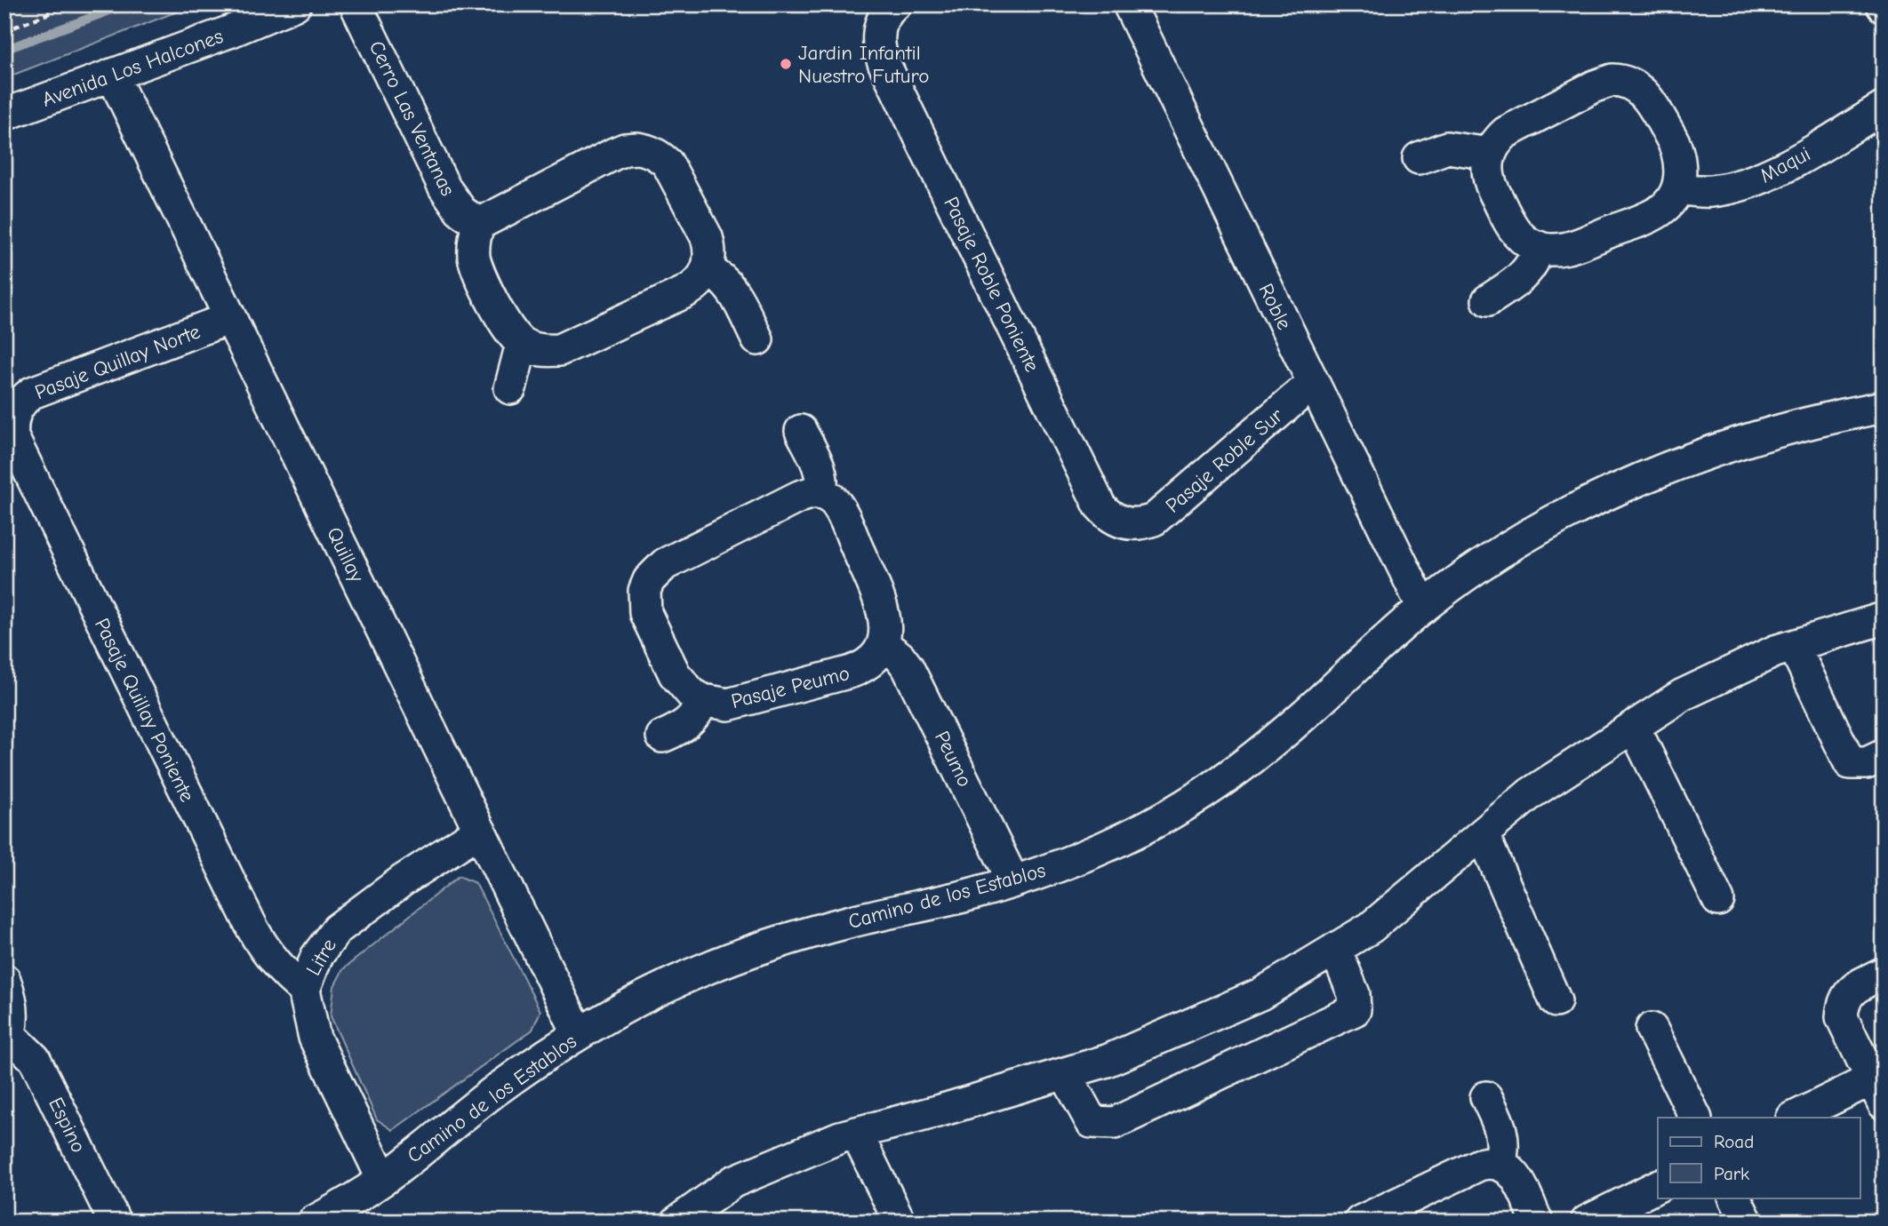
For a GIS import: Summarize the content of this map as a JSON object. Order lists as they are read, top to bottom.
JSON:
{
  "streets": {
    "street": [
      "Avenida Los Halcones",
      "Cerro Las Ventanas",
      "Maqui",
      "Pasaje Roble Poniente",
      "Roble",
      "Pasaje Quillay Norte",
      "Pasaje Roble Sur",
      "Quillay",
      "Pasaje Peumo",
      "Pasaje Quillay Poniente",
      "Peumo",
      "Camino de los Establos",
      "Litre",
      "Espino"
    ]
  },
  "crossings": [
    ["Avenida Los Halcones", "Quillay"],
    ["Pasaje Roble Poniente", "Pasaje Roble Sur"],
    ["Roble", "Pasaje Roble Sur"],
    ["Roble", "Camino de los Establos"],
    ["Pasaje Quillay Norte", "Quillay"],
    ["Pasaje Quillay Norte", "Pasaje Quillay Poniente"],
    ["Quillay", "Camino de los Establos"],
    ["Quillay", "Litre"],
    ["Pasaje Peumo", "Peumo"],
    ["Pasaje Quillay Poniente", "Litre"],
    ["Peumo", "Camino de los Establos"],
    ["Camino de los Establos", "Litre"]
  ],
  "places": ["Jardin Infantil Nuestro Futuro"],
  "legend": ["Road", "Park"]
}
